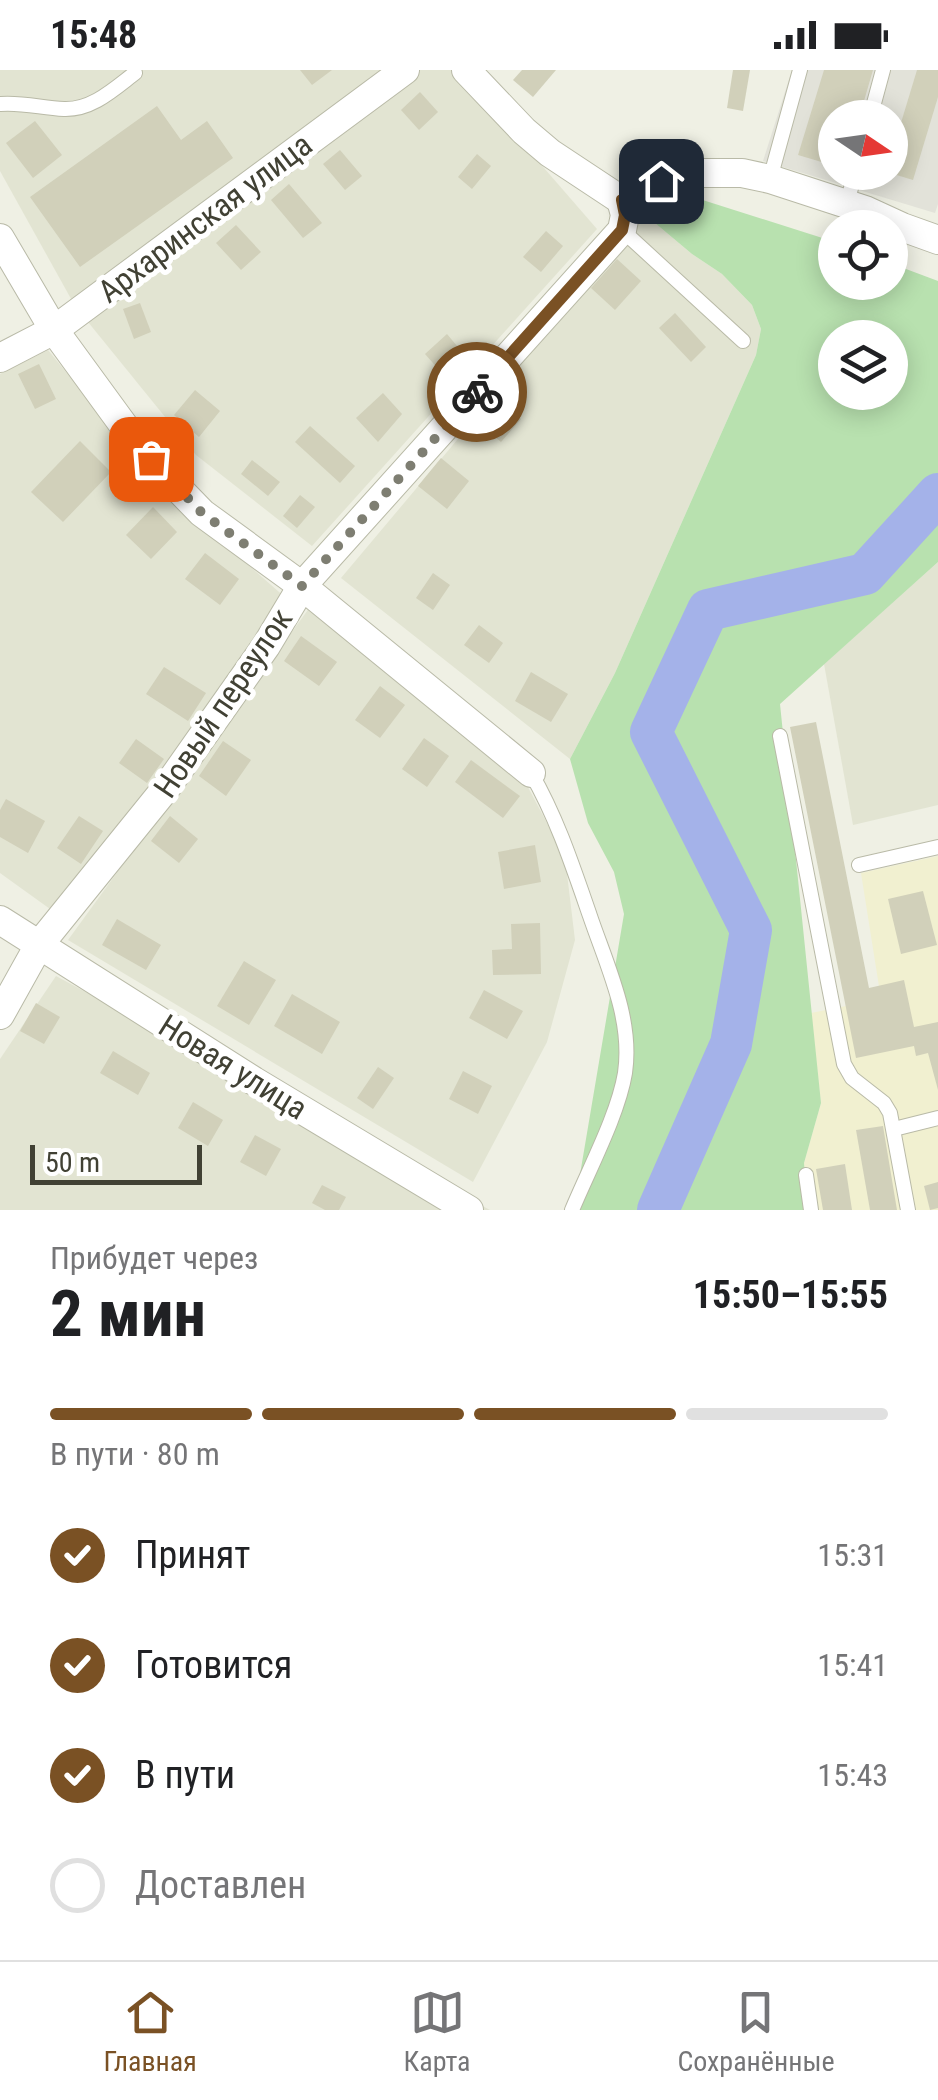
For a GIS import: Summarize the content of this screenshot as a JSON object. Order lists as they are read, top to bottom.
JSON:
{
  "streets": {
    "street": ["Архаринская улица", "Новый переулок", "Новая улица"]
  },
  "crossings": [
    ["Новый переулок", "Новая улица"]
  ],
  "scale_bar": "50 m",
  "north": "right",
  "page": {
    "status": "15:48",
    "scale": "50 m",
    "heading": ["2 мин", "Прибудет через", "15:50–15:55"],
    "bar": "В пути · 80 m",
    "list": [
      ["Принят", "15:31"],
      ["Готовится", "15:41"],
      ["В пути", "15:43"],
      "Доставлен"
    ],
    "tabs": ["Главная", "Карта", "Сохранённые"]
  }
}
